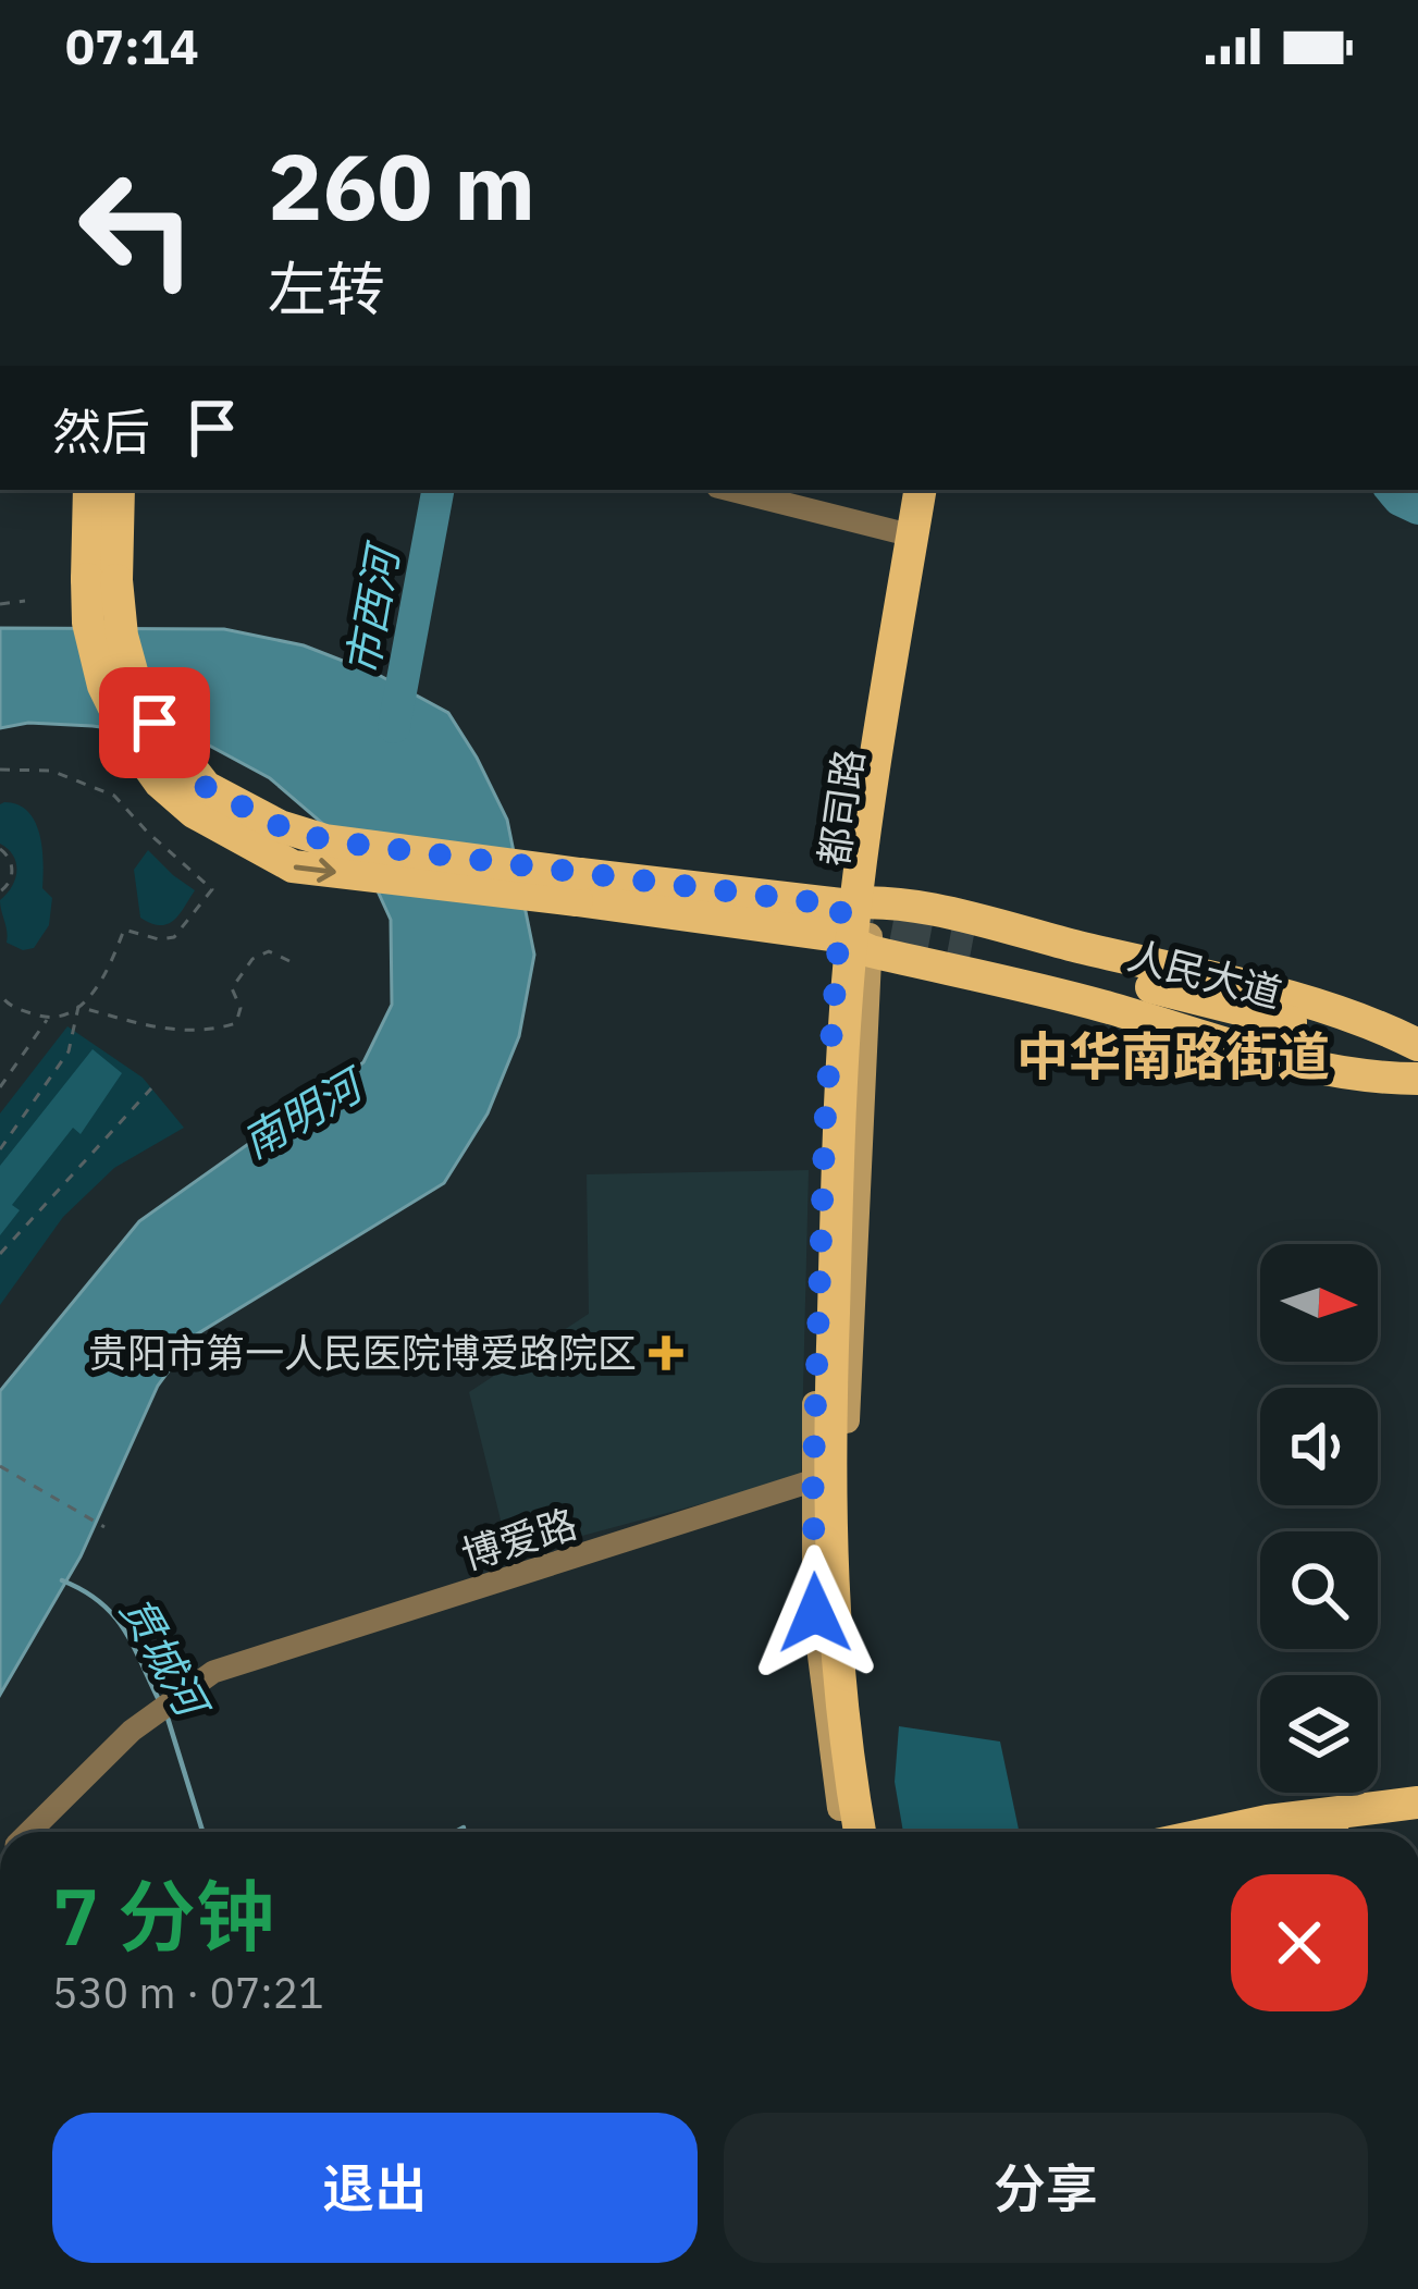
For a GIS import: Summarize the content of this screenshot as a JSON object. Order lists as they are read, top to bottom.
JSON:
{
  "streets": {
    "main road": ["都司路", "人民大道"],
    "street": ["博爱路"]
  },
  "crossings": [
    ["都司路", "博爱路"]
  ],
  "districts": ["中华南路街道"],
  "water": ["市西河", "南明河", "贯城河"],
  "places": {
    "health": ["贵阳市第一人民医院博爱路院区"]
  },
  "north": "right",
  "page": {
    "status": "07:14",
    "turn": ["260 m", "左转"],
    "then": "然后",
    "heading": ["7 分钟", "530 m · 07:21"],
    "buttons": ["退出", "分享"]
  }
}
